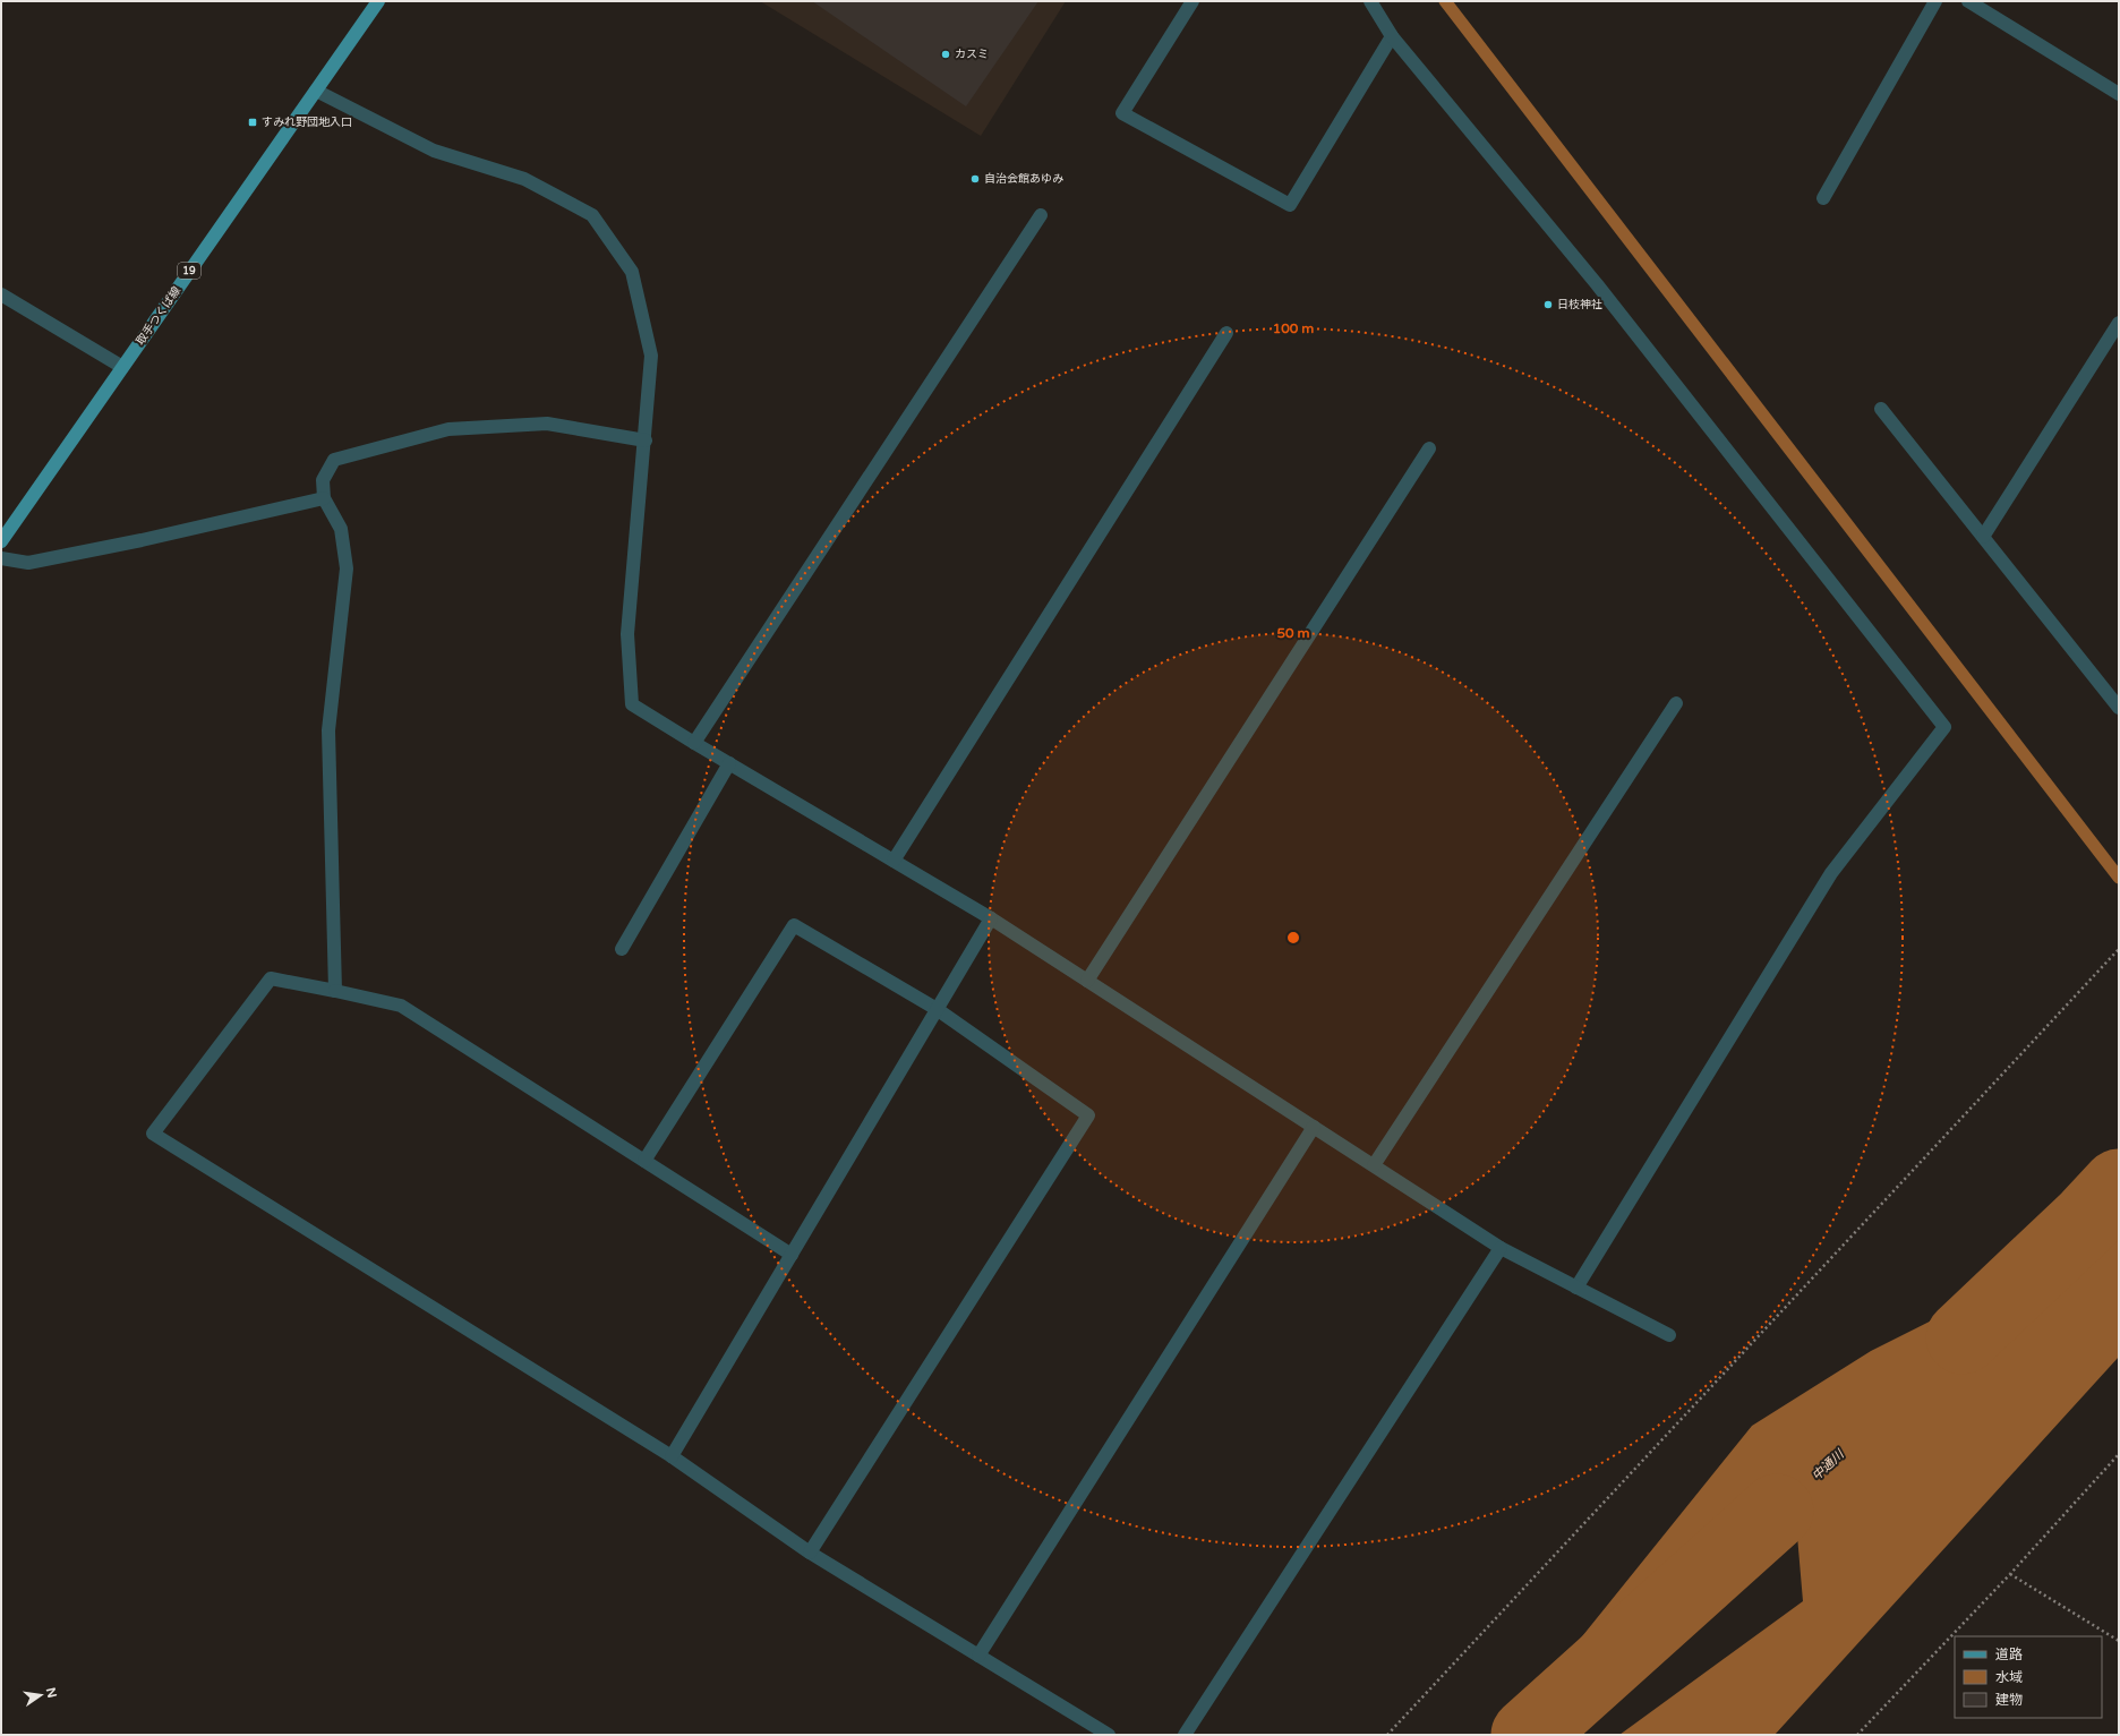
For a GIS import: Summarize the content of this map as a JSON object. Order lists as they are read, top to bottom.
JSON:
{
  "streets": {
    "main road": ["19", "取手つくば線"]
  },
  "water": ["中通川"],
  "places": {
    "other": ["カスミ", "自治会館あゆみ", "日枝神社"],
    "transit": ["すみれ野団地入口"]
  },
  "legend": ["道路", "水域", "建物"],
  "north": "right",
  "rings": ["100 m", "50 m"]
}
